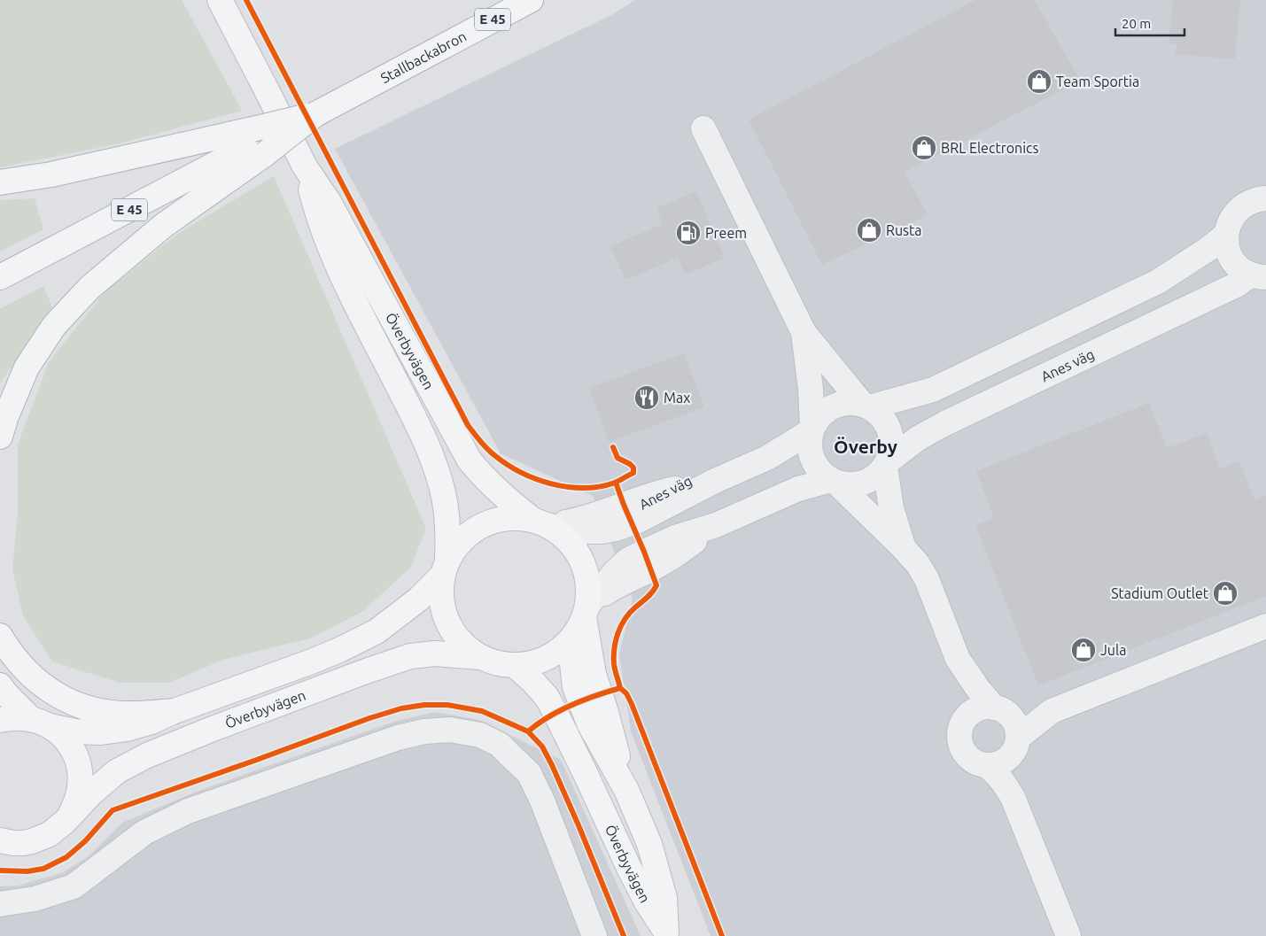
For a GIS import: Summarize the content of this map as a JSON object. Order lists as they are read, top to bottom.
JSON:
{
  "streets": {
    "main road": ["E 45", "Stallbackabron", "Överbyvägen"],
    "street": ["Anes väg"]
  },
  "crossings": [
    ["E 45", "Stallbackabron"],
    ["Överbyvägen", "Anes väg"]
  ],
  "districts": ["Överby"],
  "places": {
    "shop": [
      "Team Sportia",
      "BRL Electronics",
      "Rusta",
      "Stadium Outlet",
      "Jula"
    ],
    "fuel station": ["Preem"],
    "restaurant": ["Max"]
  },
  "scale_bar": "20 m"
}
